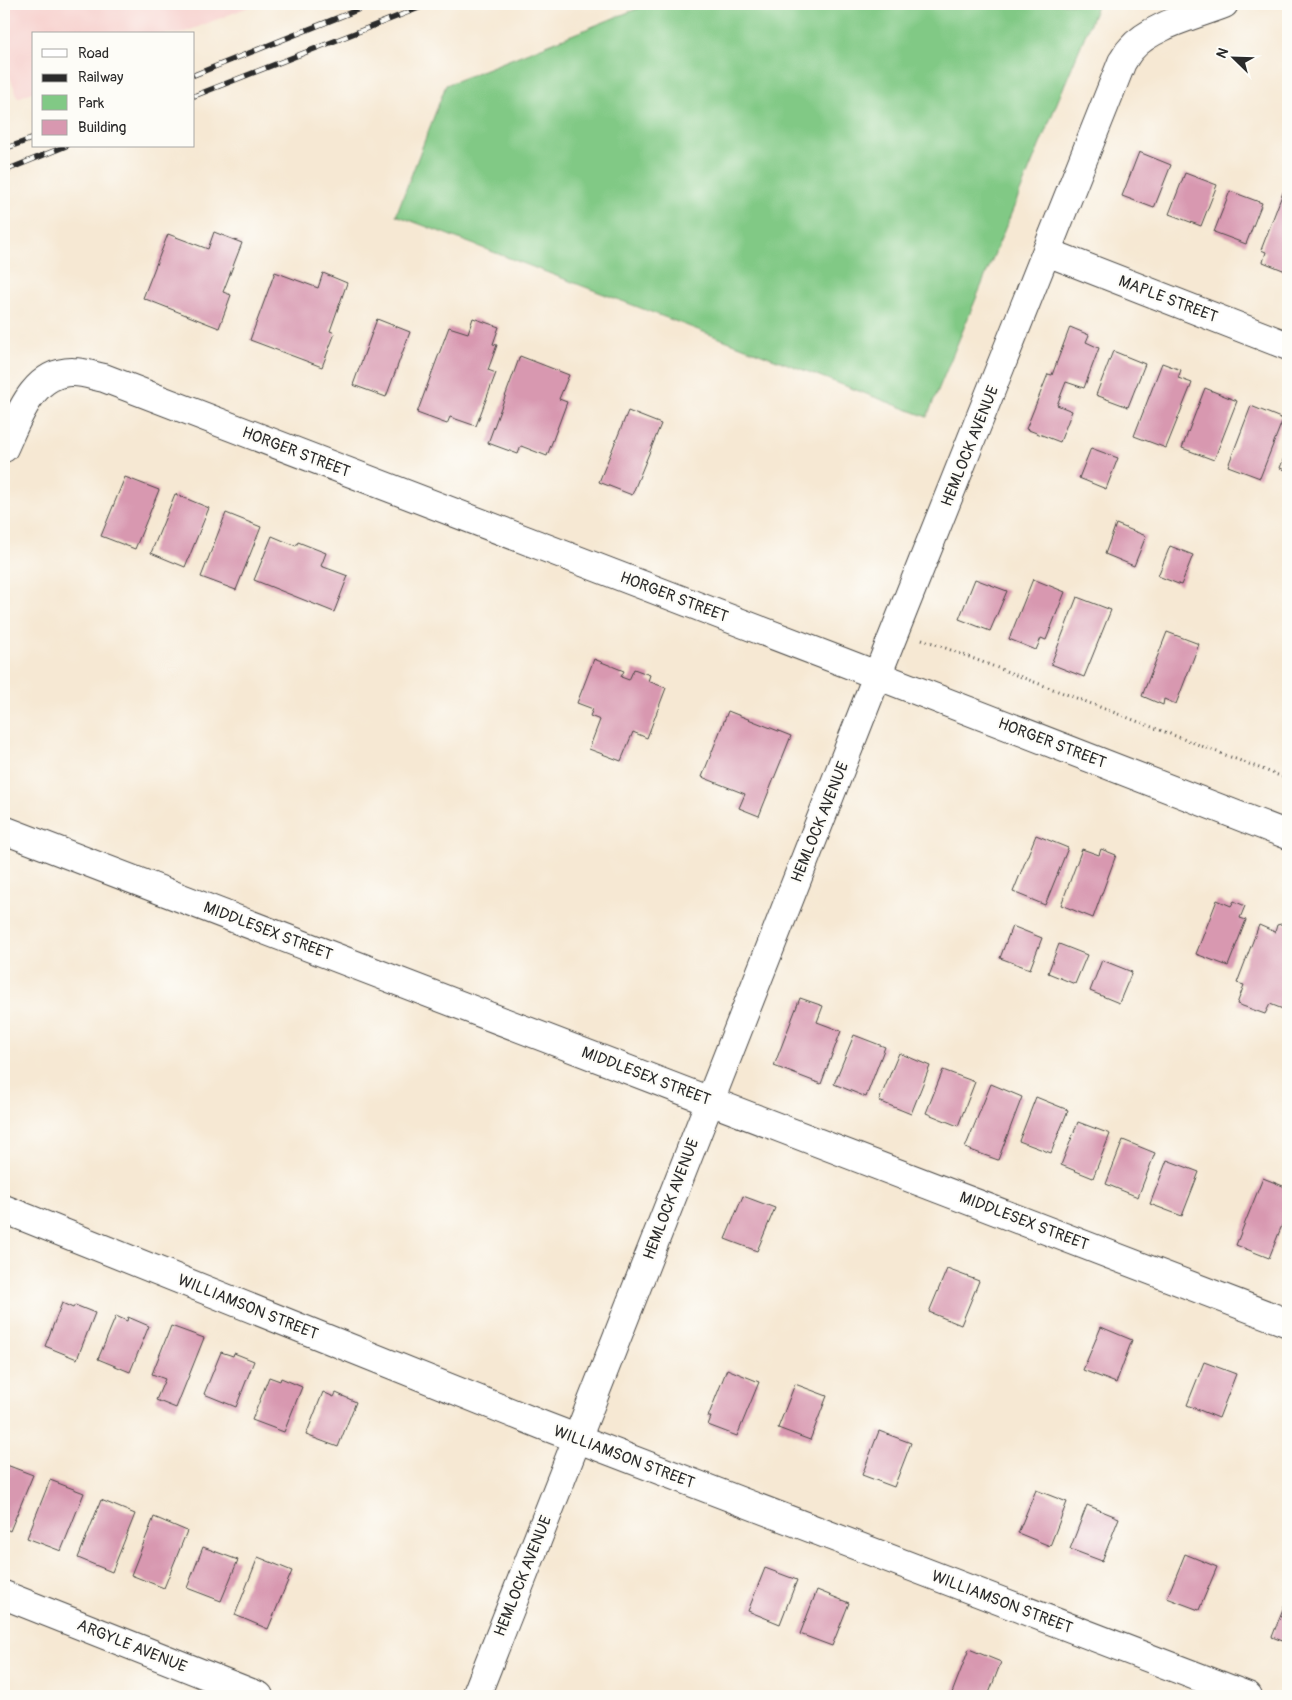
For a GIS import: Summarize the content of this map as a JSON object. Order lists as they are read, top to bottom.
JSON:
{
  "streets": {
    "street": [
      "MAPLE STREET",
      "HEMLOCK AVENUE",
      "HORGER STREET",
      "MIDDLESEX STREET",
      "WILLIAMSON STREET",
      "ARGYLE AVENUE"
    ]
  },
  "crossings": [
    ["MAPLE STREET", "HEMLOCK AVENUE"],
    ["HEMLOCK AVENUE", "HORGER STREET"],
    ["HEMLOCK AVENUE", "MIDDLESEX STREET"],
    ["HEMLOCK AVENUE", "WILLIAMSON STREET"]
  ],
  "legend": [
    "Road",
    "Railway",
    "Park",
    "Building"
  ],
  "north": "top left"
}
